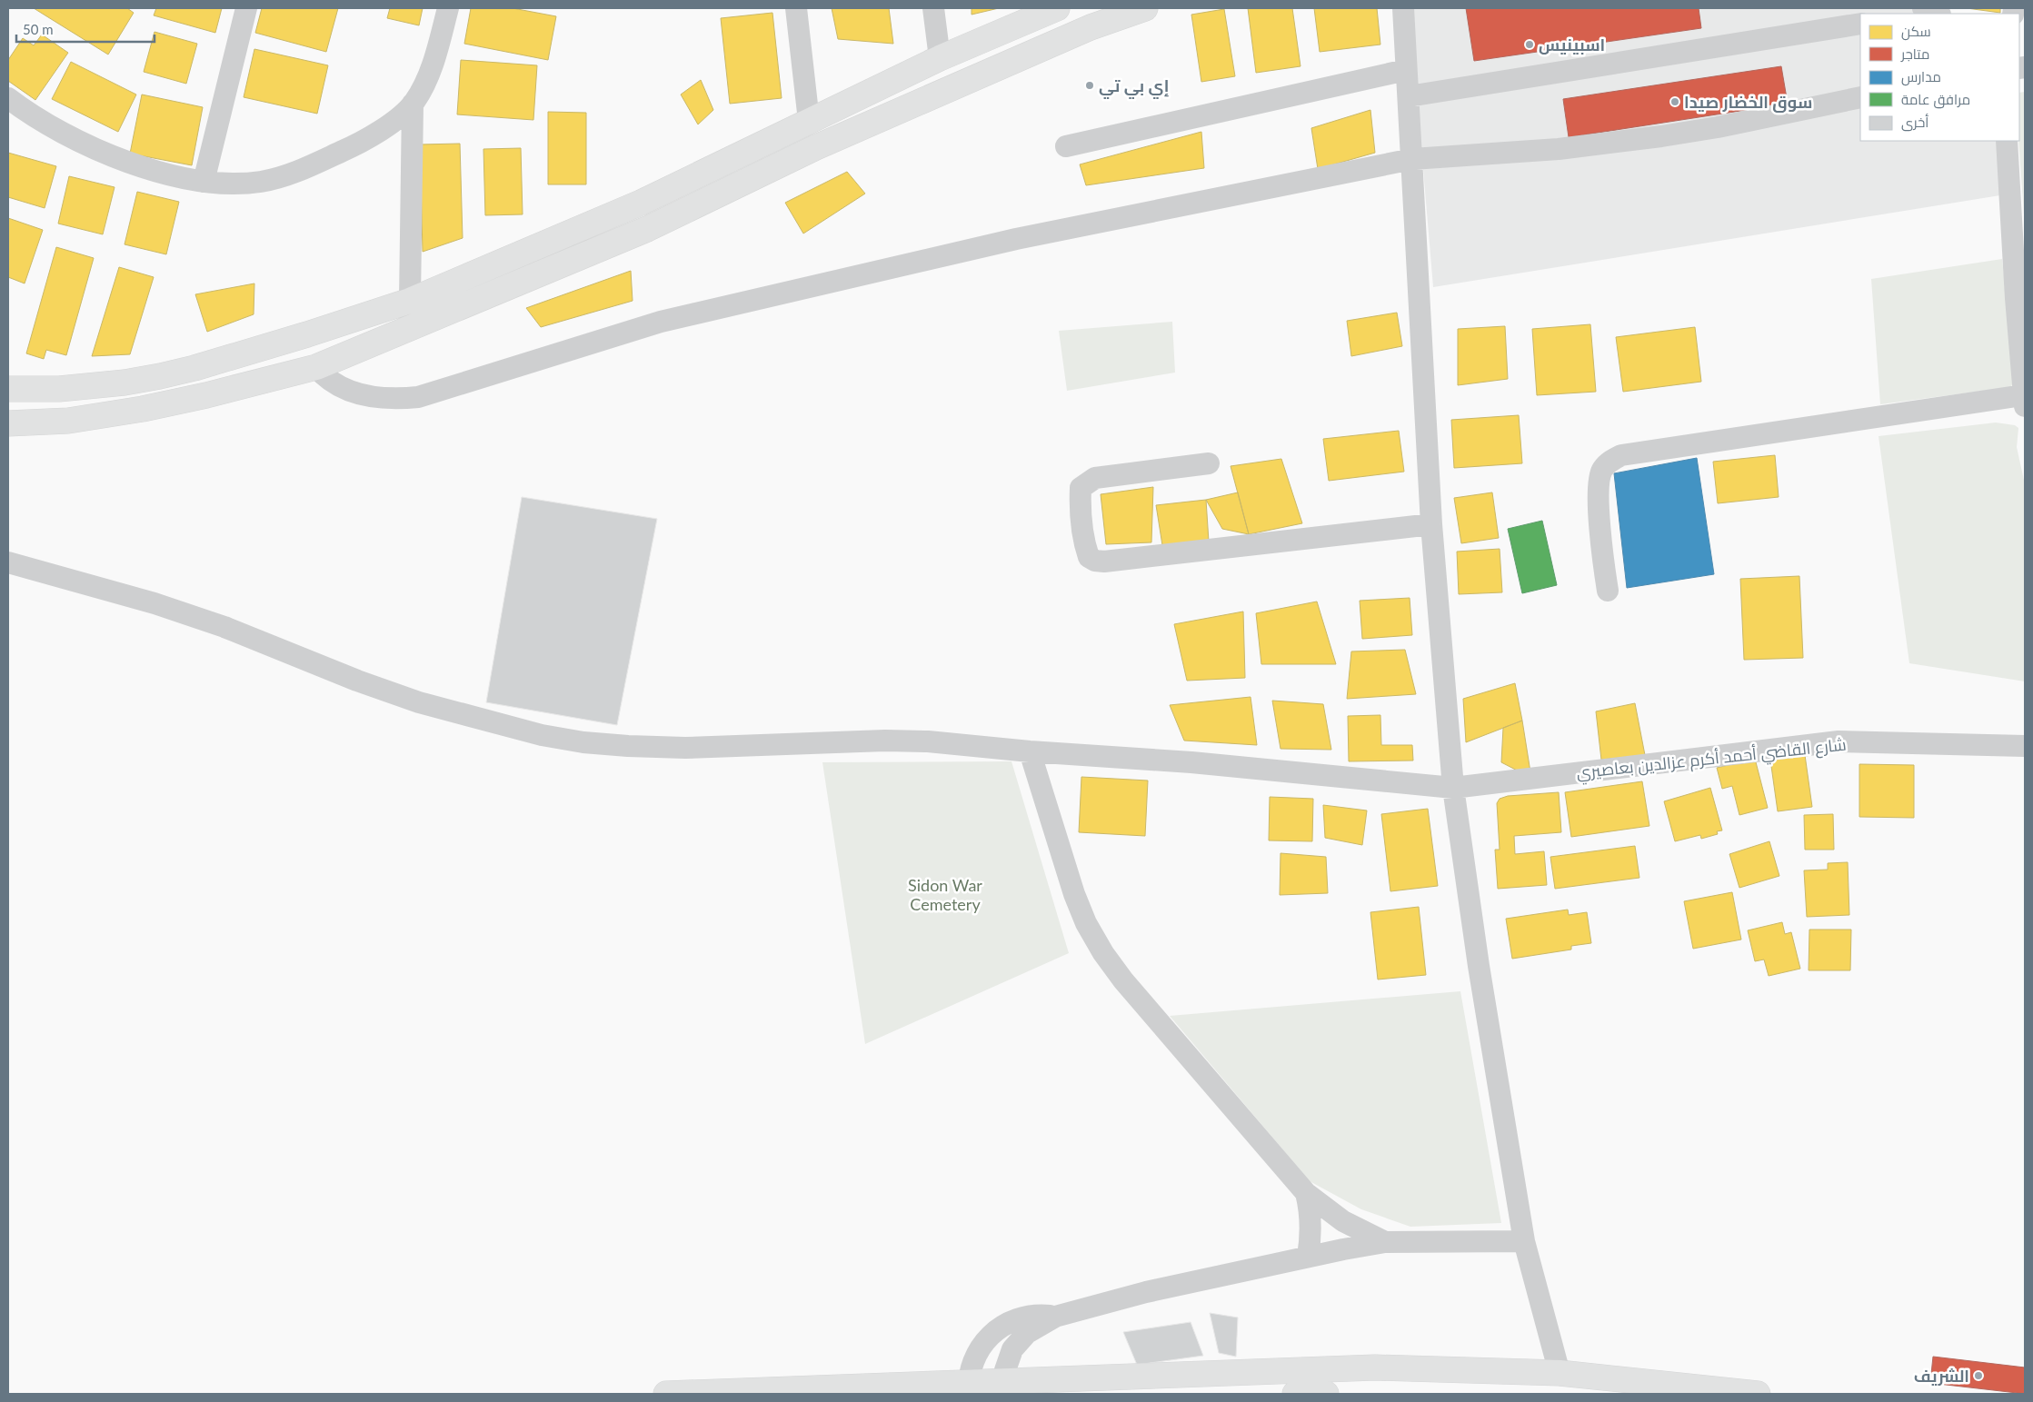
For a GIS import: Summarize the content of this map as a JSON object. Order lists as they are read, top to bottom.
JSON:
{
  "streets": {
    "street": ["شارع القاضي أحمد أكرم عزالدين بعاصيري"]
  },
  "parks": ["Sidon War Cemetery"],
  "places": [
    "اسبينيس",
    "إي بي تي",
    "سوق الخضار صيدا",
    "الشريف"
  ],
  "legend": [
    "سكن",
    "متاجر",
    "مدارس",
    "مرافق عامة",
    "أخرى"
  ],
  "scale_bar": "50 m"
}
